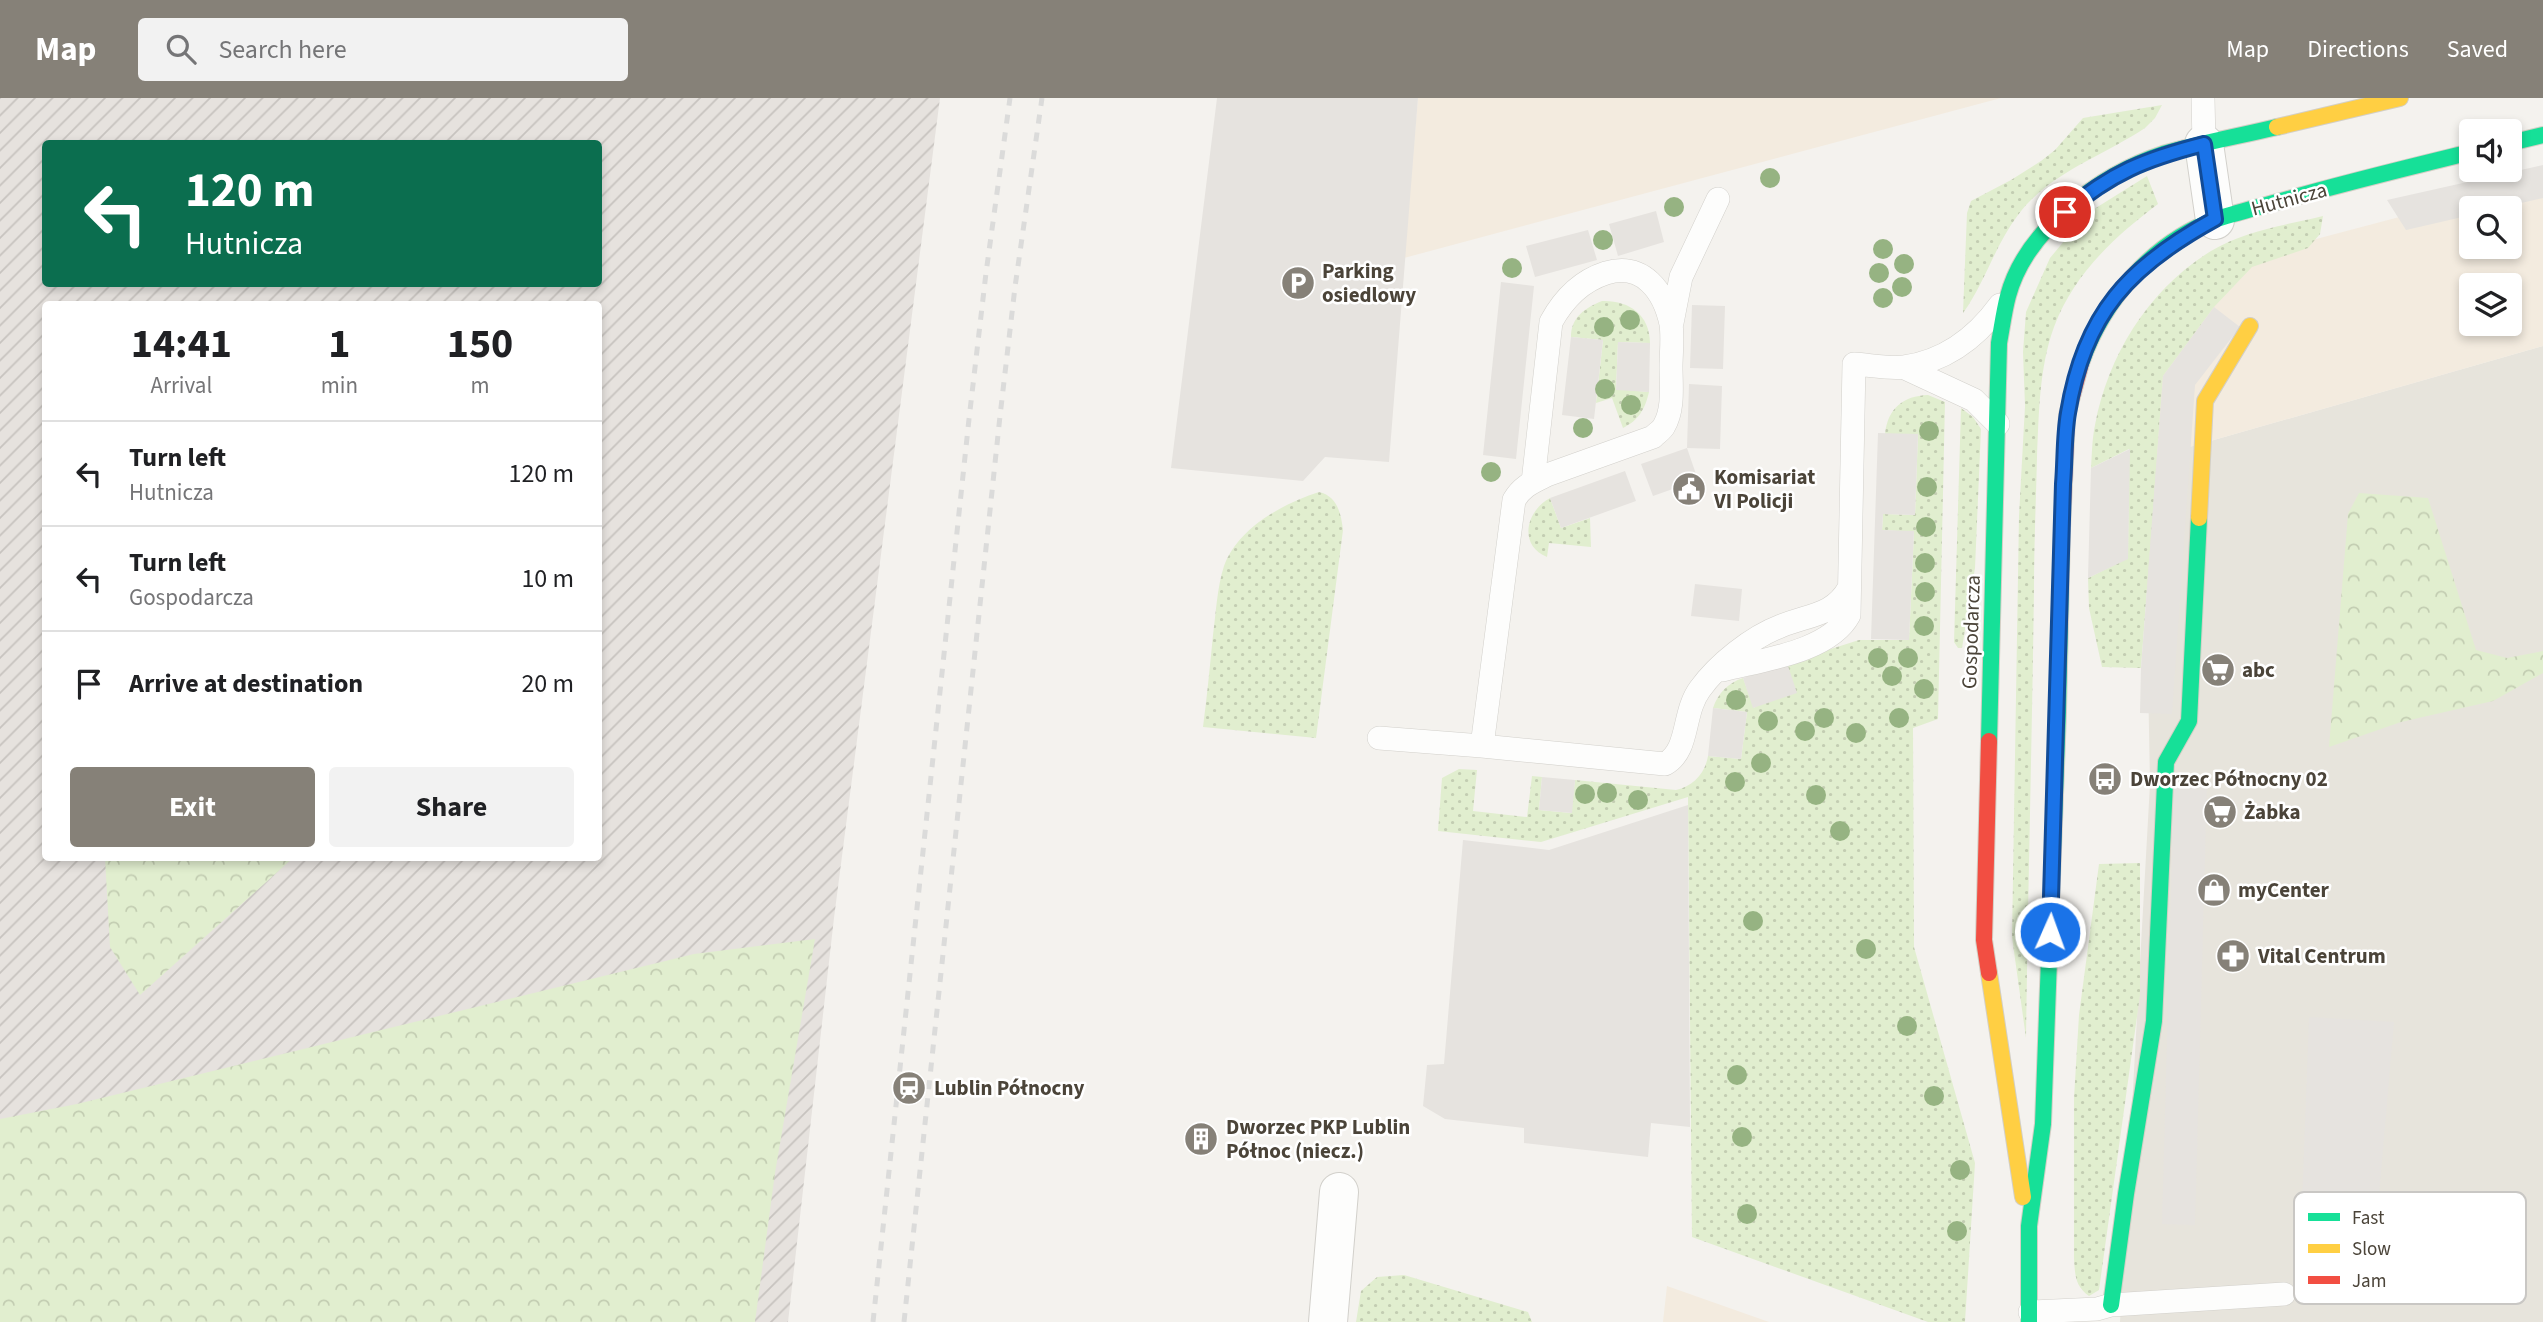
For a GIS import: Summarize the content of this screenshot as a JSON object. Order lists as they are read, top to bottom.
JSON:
{
  "streets": {
    "street": ["Hutnicza", "Gospodarcza"]
  },
  "crossings": [
    ["Hutnicza", "Gospodarcza"]
  ],
  "places": {
    "parking": ["Parking osiedlowy"],
    "public building": ["Komisariat VI Policji"],
    "supermarket": ["abc", "Żabka"],
    "bus stop": ["Dworzec Północny 02"],
    "shop": ["myCenter"],
    "pharmacy": ["Vital Centrum"],
    "station": ["Lublin Północny"],
    "building": ["Dworzec PKP Lublin Północ (niecz.)"]
  },
  "legend": ["Fast", "Slow", "Jam"],
  "page": {
    "header": "Map",
    "search": "Search here",
    "nav": ["Map", "Directions", "Saved"],
    "turn": ["120 m", "Hutnicza"],
    "eta": [
      "14:41",
      "Arrival",
      "1",
      "min",
      "150",
      "m"
    ],
    "list": [
      {
        "name": "Turn left",
        "note": "Hutnicza",
        "value": "120 m"
      },
      {
        "name": "Turn left",
        "note": "Gospodarcza",
        "value": "10 m"
      },
      {
        "name": "Arrive at destination",
        "value": "20 m"
      }
    ],
    "buttons": ["Exit", "Share"]
  }
}
